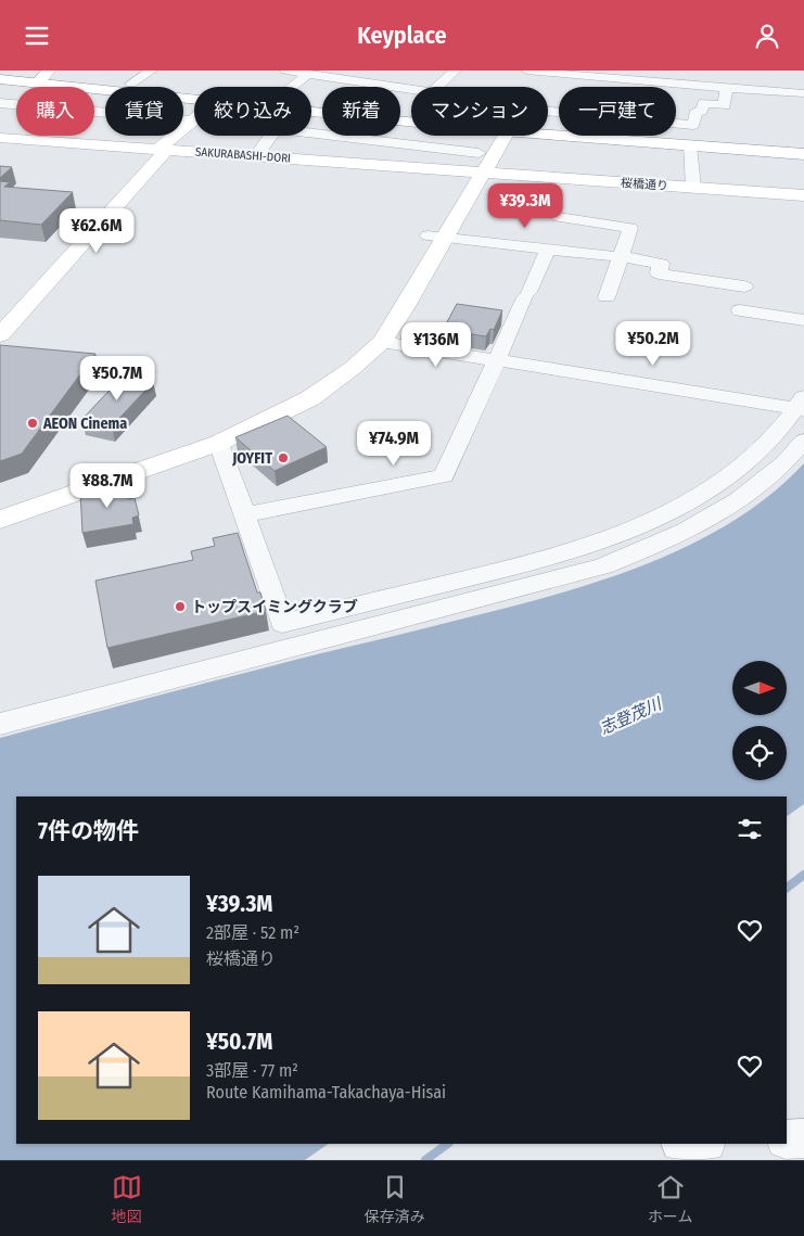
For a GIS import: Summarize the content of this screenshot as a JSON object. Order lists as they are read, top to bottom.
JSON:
{
  "streets": {
    "main road": ["SAKURABASHI-DORI", "桜橋通り"]
  },
  "crossings": [
    ["SAKURABASHI-DORI", "桜橋通り"]
  ],
  "water": ["志登茂川"],
  "places": ["AEON Cinema", "JOYFIT", "トップスイミングクラブ"],
  "north": "right",
  "page": {
    "header": "Keyplace",
    "chip": [
      "購入",
      "賃貸",
      "絞り込み",
      "新着",
      "マンション",
      "一戸建て"
    ],
    "price": [
      "¥39.3M",
      "¥62.6M",
      "¥50.2M",
      "¥136M",
      "¥50.7M",
      "¥74.9M",
      "¥88.7M"
    ],
    "heading": "7件の物件",
    "list": [
      {
        "name": "¥39.3M",
        "note": "2部屋 · 52 m² · 桜橋通り"
      },
      {
        "name": "¥50.7M",
        "note": "3部屋 · 77 m² · Route Kamihama-Takachaya-Hisai"
      }
    ],
    "tabs": ["地図", "保存済み", "ホーム"]
  }
}
